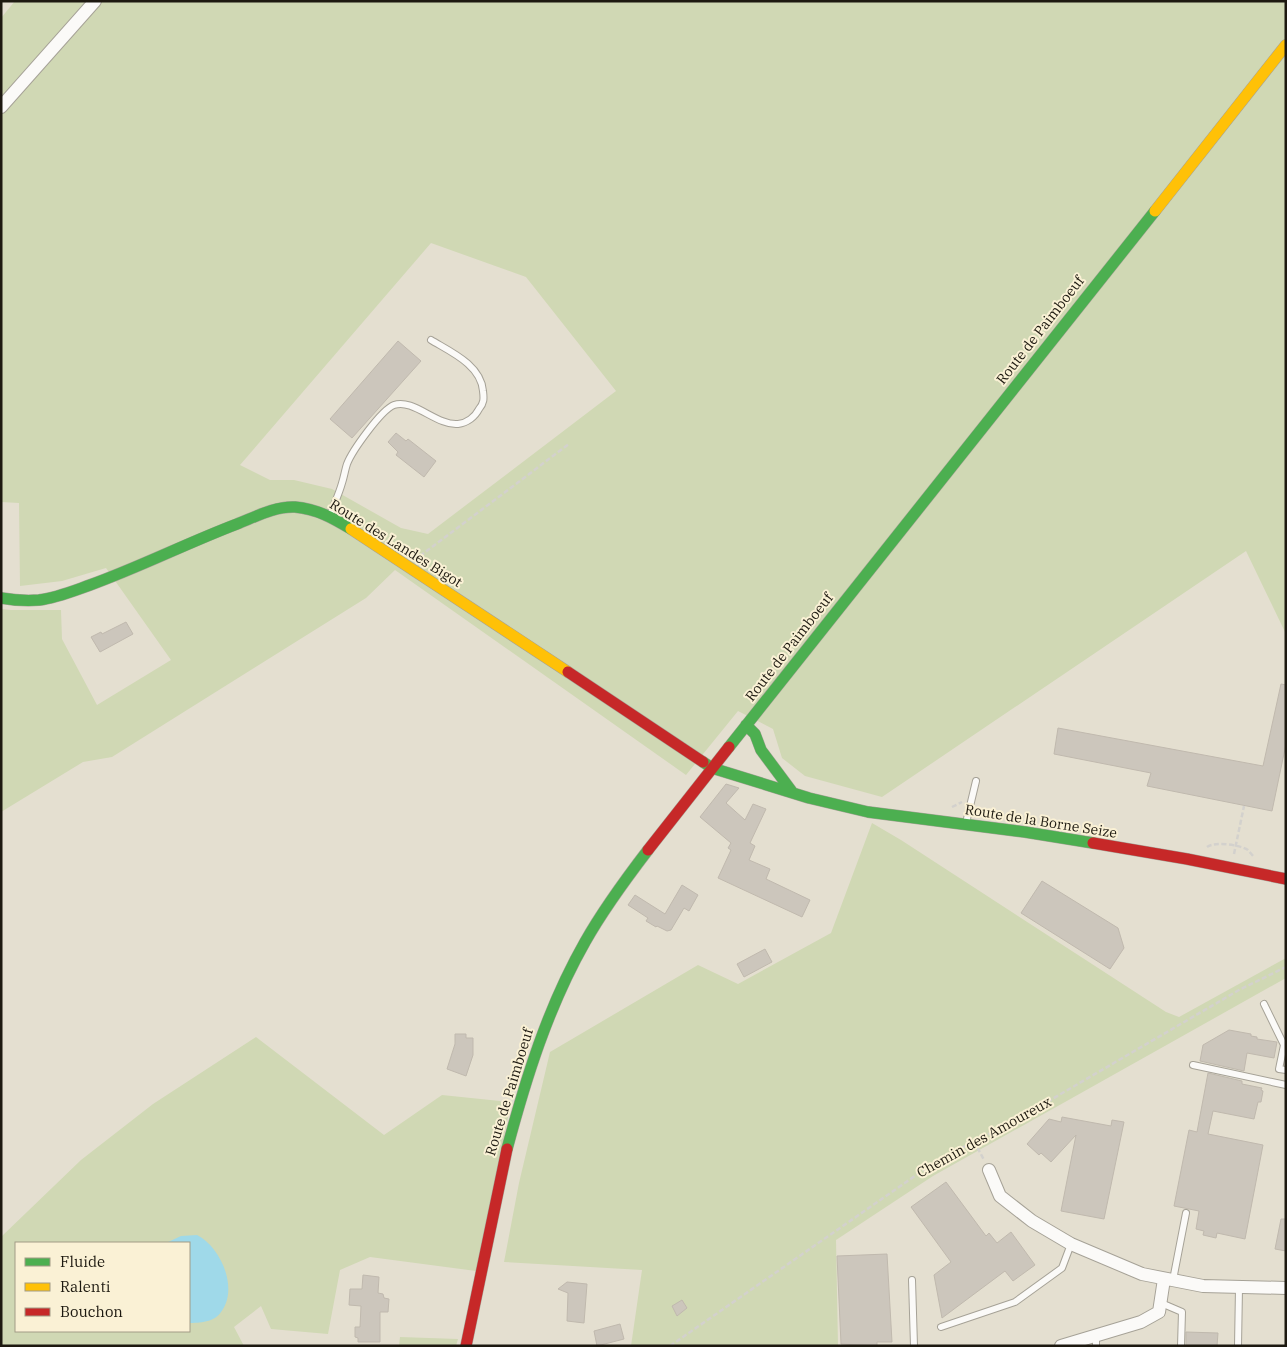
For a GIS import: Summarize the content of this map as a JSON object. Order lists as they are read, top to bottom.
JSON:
{
  "streets": {
    "street": ["Route de Paimboeuf", "Route des Landes Bigot", "Route de la Borne Seize"],
    "path": ["Chemin des Amoureux"]
  },
  "crossings": [
    ["Route de Paimboeuf", "Route des Landes Bigot"],
    ["Route des Landes Bigot", "Route de la Borne Seize"]
  ],
  "legend": ["Fluide", "Ralenti", "Bouchon"]
}
